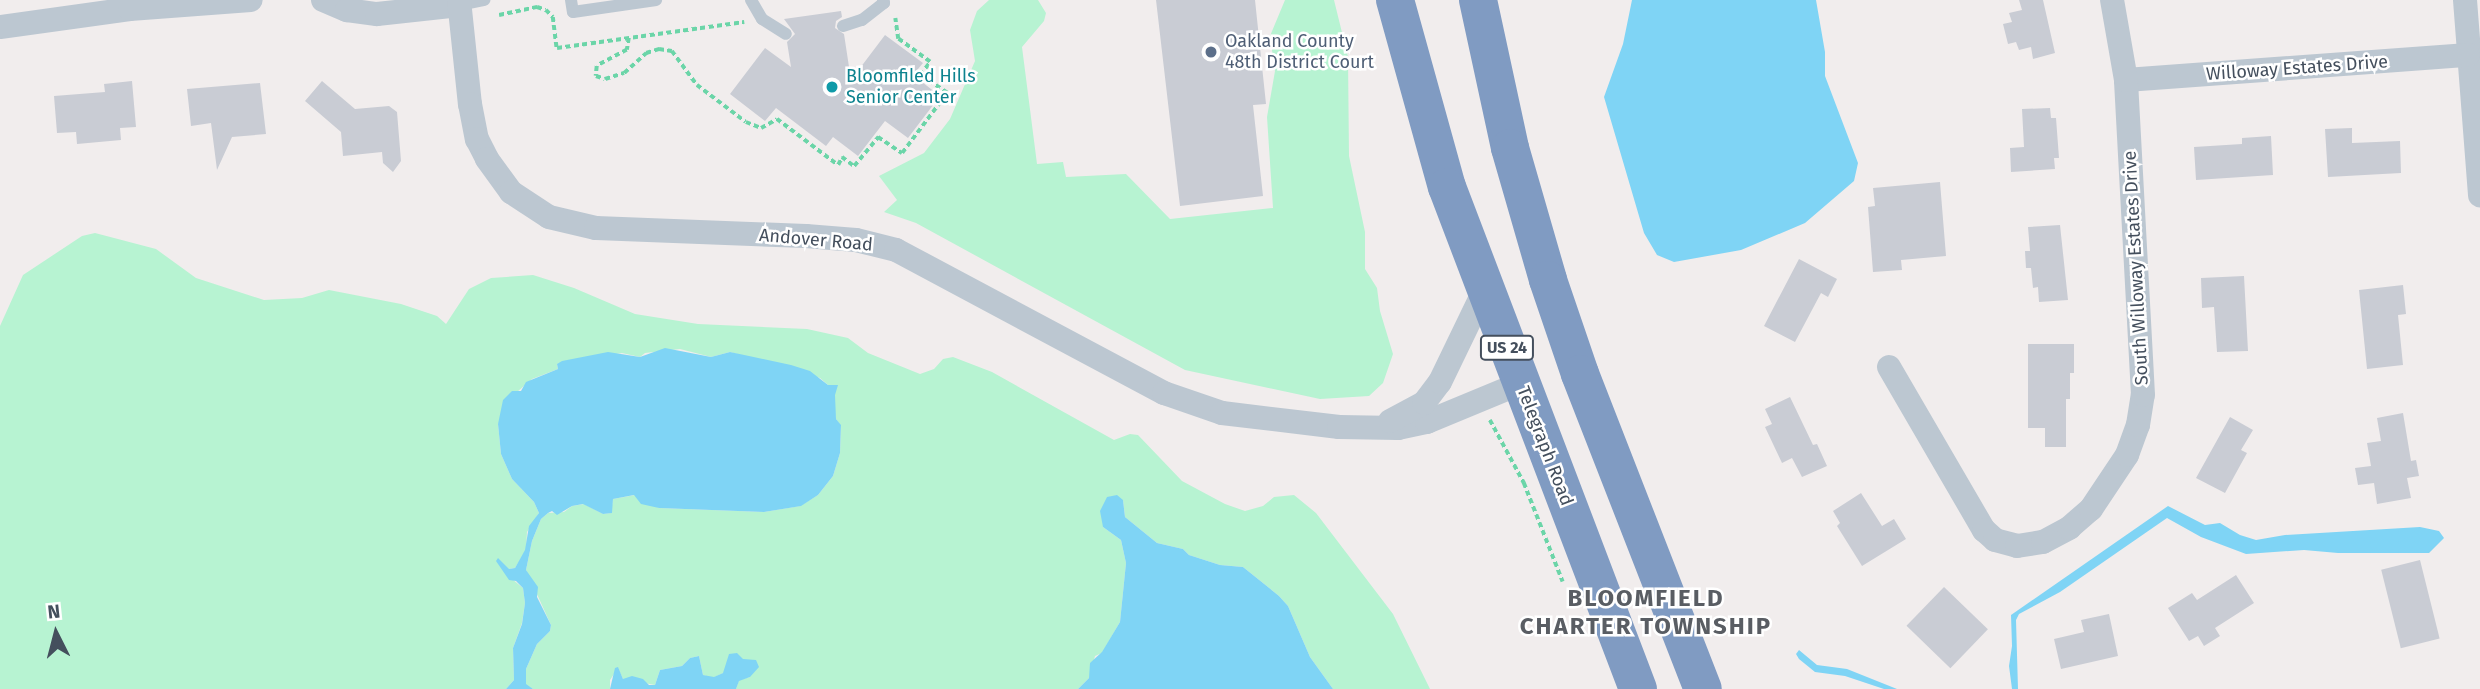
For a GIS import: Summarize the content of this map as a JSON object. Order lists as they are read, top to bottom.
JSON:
{
  "streets": {
    "highway": ["US 24", "Telegraph Road"],
    "street": ["Willoway Estates Drive", "Andover Road", "South Willoway Estates Drive"]
  },
  "crossings": [
    ["Willoway Estates Drive", "South Willoway Estates Drive"],
    ["Andover Road", "Telegraph Road"]
  ],
  "districts": ["BLOOMFIELD CHARTER TOWNSHIP"],
  "places": ["Oakland County 48th District Court", "Bloomfiled Hills Senior Center"],
  "north": "top"
}
